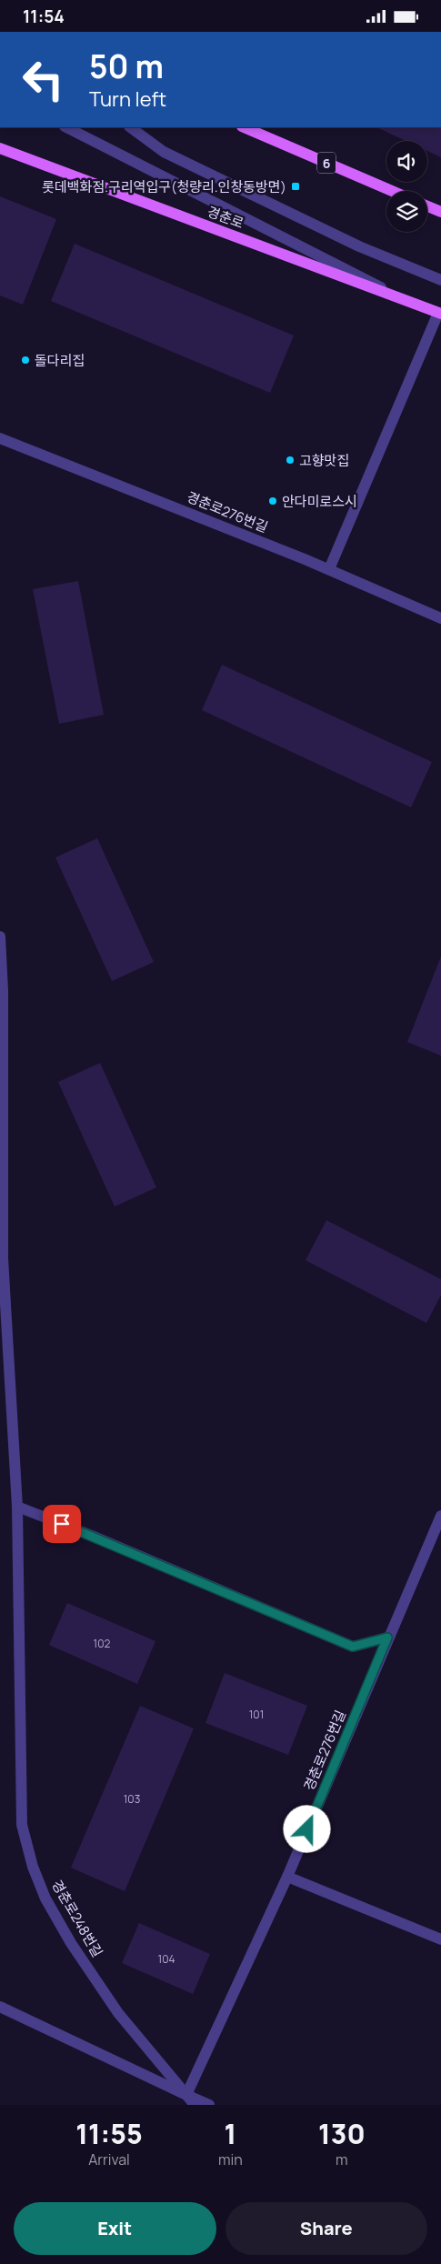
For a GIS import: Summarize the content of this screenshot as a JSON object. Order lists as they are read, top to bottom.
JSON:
{
  "streets": {
    "main road": ["6", "경춘로"],
    "street": ["경춘로276번길", "경춘로248번길"]
  },
  "crossings": [
    ["경춘로276번길", "경춘로248번길"]
  ],
  "places": {
    "transit": ["롯데백화점.구리역입구(청량리.인창동방면)"],
    "other": ["돌다리집", "고향맛집", "안다미로스시"]
  },
  "house_numbers": [
    "102",
    "101",
    "103",
    "104"
  ],
  "page": {
    "status": "11:54",
    "turn": ["50 m", "Turn left"],
    "eta": [
      "11:55",
      "Arrival",
      "1",
      "min",
      "130",
      "m"
    ],
    "buttons": ["Exit", "Share"]
  }
}
